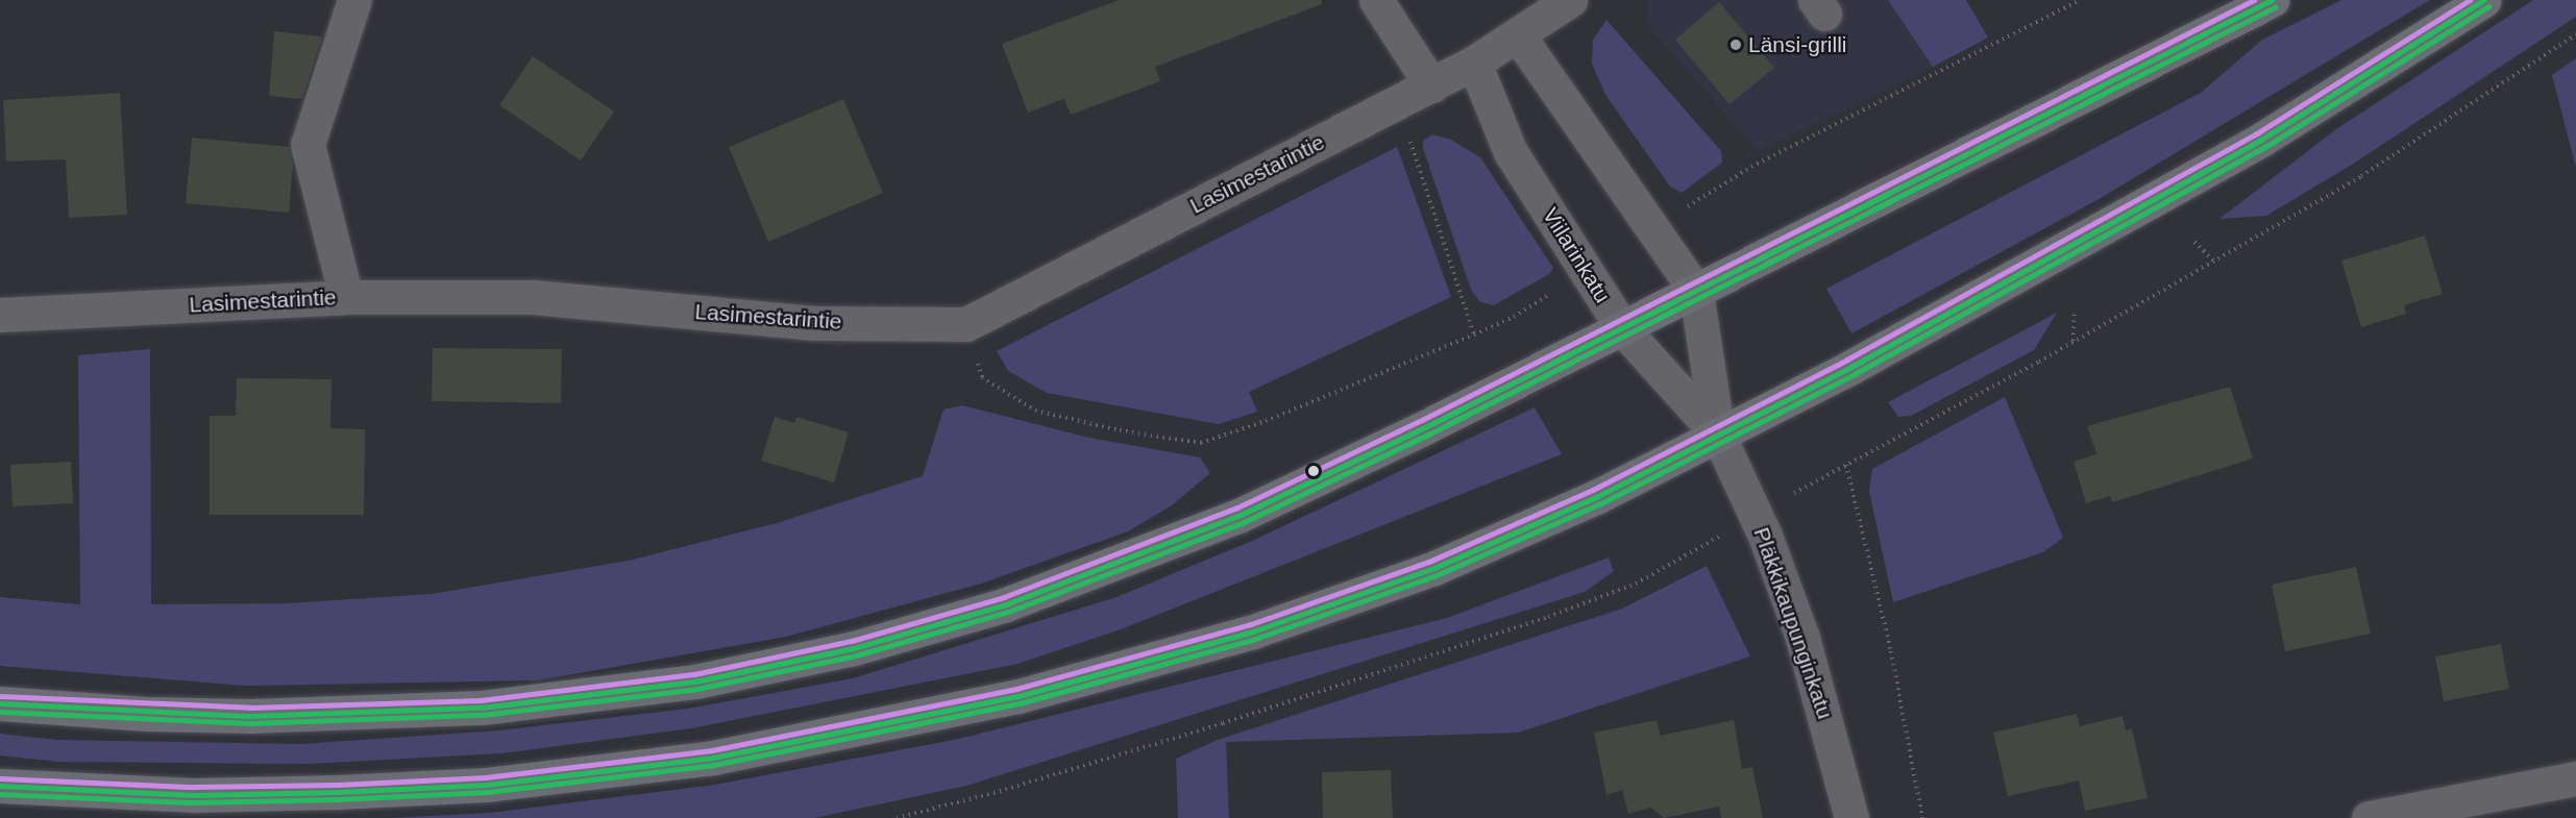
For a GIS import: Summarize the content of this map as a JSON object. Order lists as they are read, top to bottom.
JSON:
{
  "streets": {
    "street": ["Lasimestarintie", "Viilarinkatu", "Pläkkikaupunginkatu"]
  },
  "crossings": [
    ["Lasimestarintie", "Viilarinkatu"],
    ["Viilarinkatu", "Pläkkikaupunginkatu"]
  ],
  "places": ["Länsi-grilli"]
}
